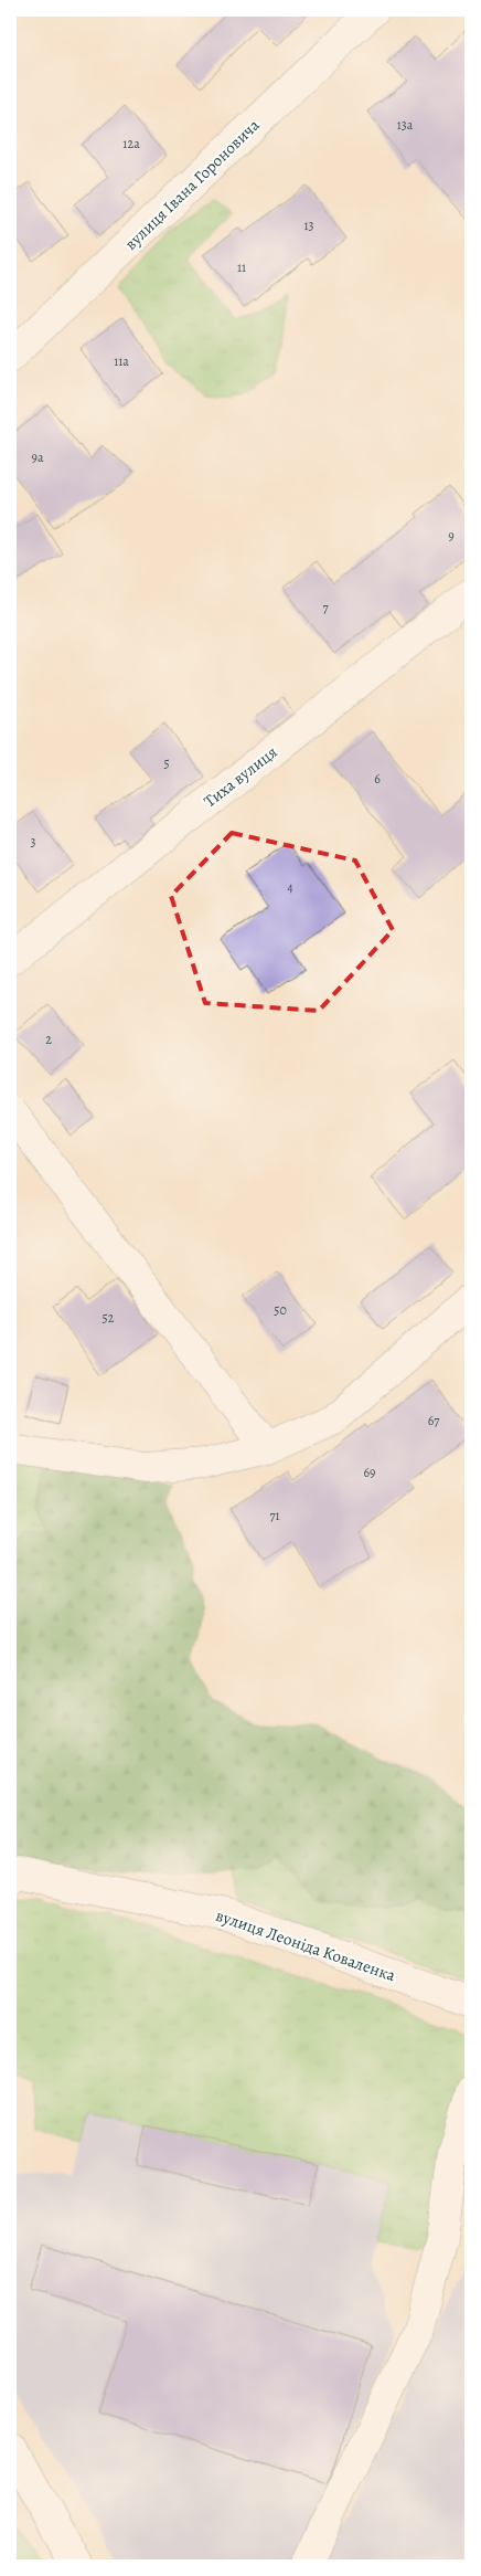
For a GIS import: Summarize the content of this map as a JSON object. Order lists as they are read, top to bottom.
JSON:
{
  "streets": {
    "street": ["вулиця Івана Гороновича", "Тиха вулиця", "вулиця Леоніда Коваленка"]
  },
  "house_numbers": [
    "13а",
    "12а",
    "13",
    "11",
    "11а",
    "9а",
    "9",
    "7",
    "5",
    "6",
    "3",
    "4",
    "2",
    "50",
    "52",
    "67",
    "69",
    "71"
  ]
}
